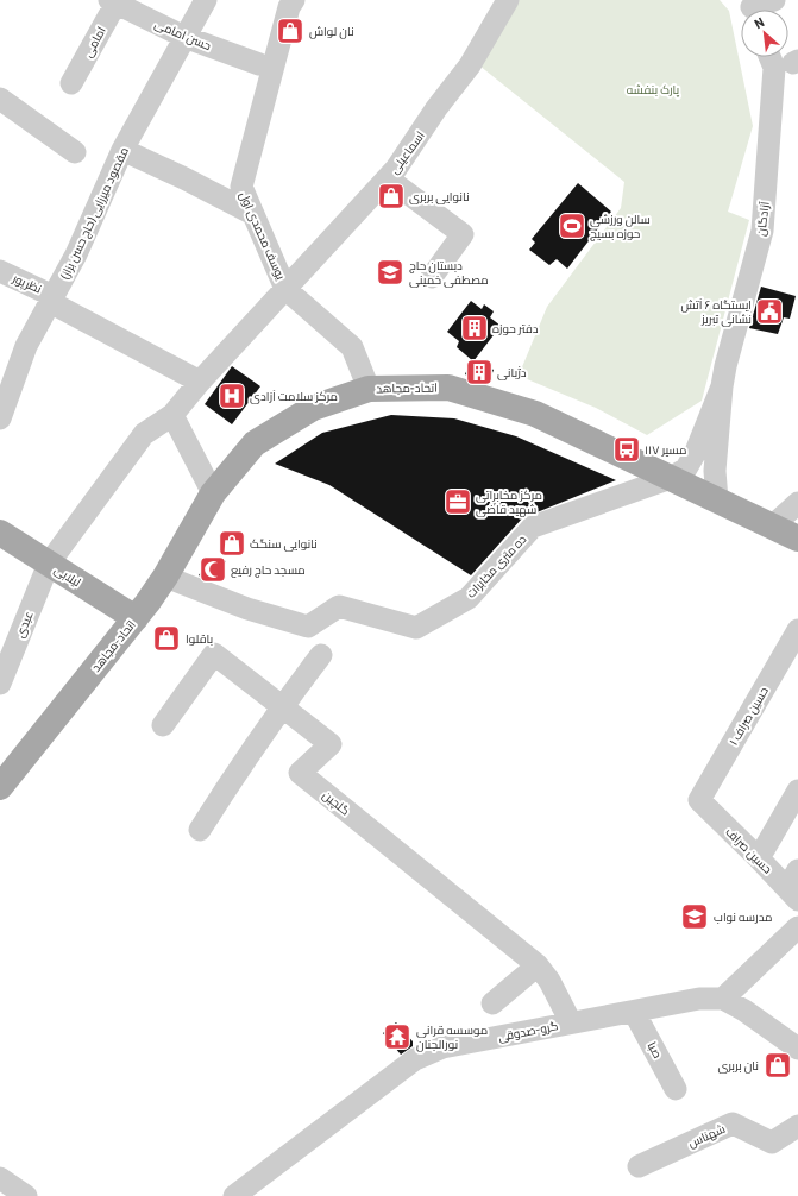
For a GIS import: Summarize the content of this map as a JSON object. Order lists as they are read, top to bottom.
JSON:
{
  "streets": {
    "main road": ["اتحاد-مجاهد", "لیلابی"],
    "street": [
      "حسن امامی",
      "امامی",
      "اسماعیلی",
      "مقصود میرزایی (حاج حسن بزاز)",
      "آزادگان",
      "یوسف محمدی اول",
      "نظرپور",
      "ده متری مخابرات",
      "عبدی",
      "حسین صراف ۱",
      "گلچین",
      "حسین صراف",
      "گرو-صدوقی",
      "صبا",
      "شهناس"
    ]
  },
  "crossings": [
    ["حسن امامی", "امامی"],
    ["حسن امامی", "مقصود میرزایی (حاج حسن بزاز)"],
    ["اسماعیلی", "یوسف محمدی اول"],
    ["اسماعیلی", "نظرپور"],
    ["اسماعیلی", "عبدی"],
    ["مقصود میرزایی (حاج حسن بزاز)", "نظرپور"],
    ["یوسف محمدی اول", "اتحاد-مجاهد"],
    ["اتحاد-مجاهد", "ده متری مخابرات"],
    ["اتحاد-مجاهد", "لیلابی"],
    ["لیلابی", "عبدی"],
    ["حسین صراف ۱", "حسین صراف"],
    ["گلچین", "گرو-صدوقی"],
    ["گرو-صدوقی", "صبا"]
  ],
  "parks": ["پارک بنفشه"],
  "places": {
    "shop": [
      "نان لواش",
      "نانوایی بربری",
      "نانوایی سنگک",
      "باقلوا",
      "نان بربری"
    ],
    "sports": ["سالن ورزشی حوزه بسیج"],
    "school or university": ["دبستان حاج مصطفی خمینی", "مدرسه نواب"],
    "public building": ["ایستگاه ۶ آتش نشانی تبریز"],
    "building": ["دفتر حوزه", "دژبانی"],
    "hospital": ["مرکز سلامت آزادی"],
    "bus stop": ["مسیر ۱۱۷"],
    "office": ["مرکز مخابراتی شهید قاضی"],
    "mosque": ["مسجد حاج رفیع"],
    "temple": ["موسسه قرانی نورالجنان"]
  },
  "north": "top left"
}
